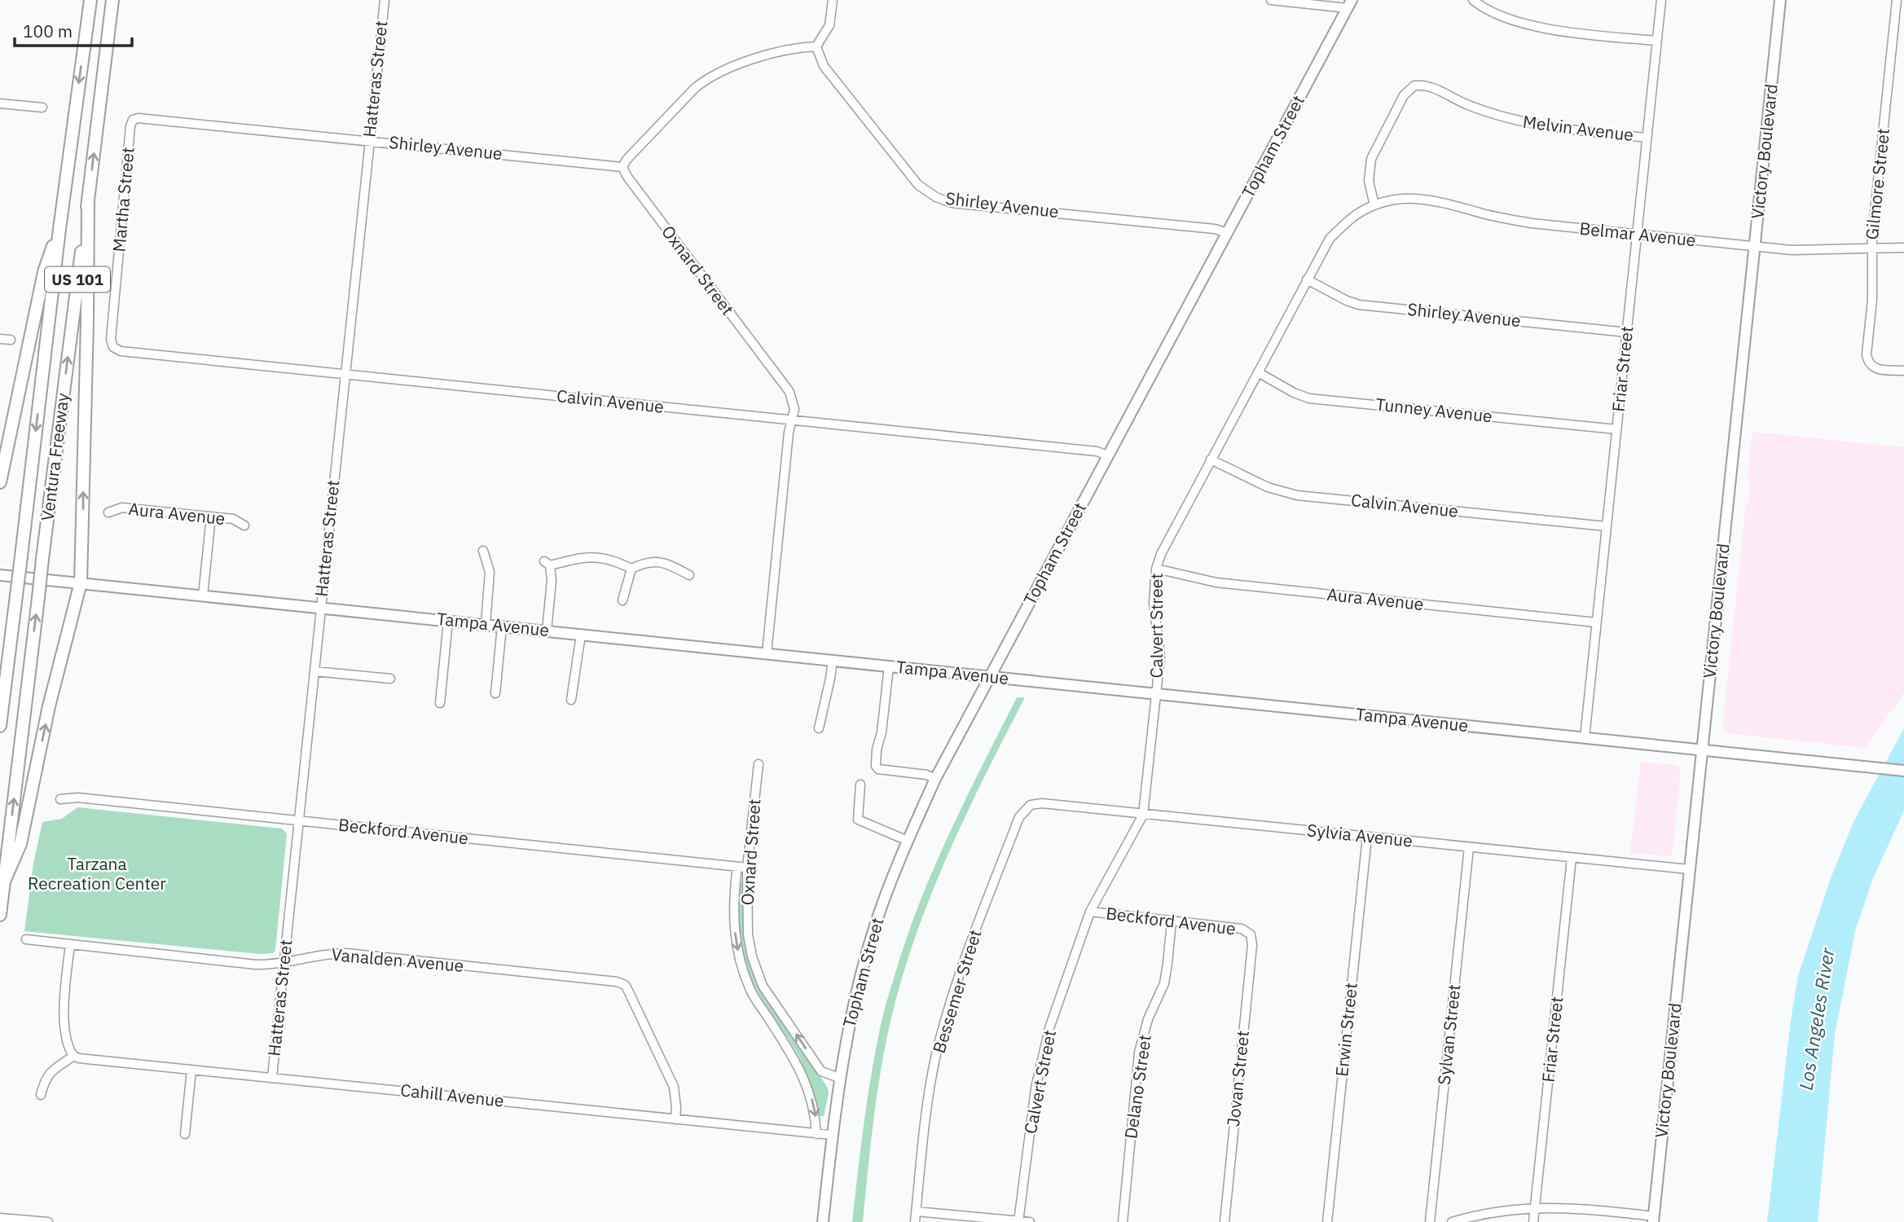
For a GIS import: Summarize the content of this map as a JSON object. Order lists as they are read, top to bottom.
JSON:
{
  "streets": {
    "highway": ["US 101", "Ventura Freeway"],
    "main road": ["Topham Street", "Victory Boulevard", "Tampa Avenue"],
    "street": [
      "Hatteras Street",
      "Melvin Avenue",
      "Shirley Avenue",
      "Gilmore Street",
      "Martha Street",
      "Belmar Avenue",
      "Oxnard Street",
      "Friar Street",
      "Calvin Avenue",
      "Tunney Avenue",
      "Aura Avenue",
      "Calvert Street",
      "Beckford Avenue",
      "Sylvia Avenue",
      "Vanalden Avenue",
      "Bessemer Street",
      "Erwin Street",
      "Sylvan Street",
      "Jovan Street",
      "Delano Street",
      "Cahill Avenue"
    ]
  },
  "crossings": [
    ["Hatteras Street", "Shirley Avenue"],
    ["Hatteras Street", "Calvin Avenue"],
    ["Hatteras Street", "Tampa Avenue"],
    ["Hatteras Street", "Beckford Avenue"],
    ["Hatteras Street", "Vanalden Avenue"],
    ["Hatteras Street", "Cahill Avenue"],
    ["Melvin Avenue", "Belmar Avenue"],
    ["Melvin Avenue", "Friar Street"],
    ["Melvin Avenue", "Calvert Street"],
    ["Topham Street", "Shirley Avenue"],
    ["Topham Street", "Oxnard Street"],
    ["Topham Street", "Calvin Avenue"],
    ["Topham Street", "Tampa Avenue"],
    ["Topham Street", "Cahill Avenue"],
    ["Shirley Avenue", "Martha Street"],
    ["Shirley Avenue", "Oxnard Street"],
    ["Shirley Avenue", "Friar Street"],
    ["Shirley Avenue", "Calvert Street"],
    ["Victory Boulevard", "Belmar Avenue"],
    ["Victory Boulevard", "Tampa Avenue"],
    ["Victory Boulevard", "Sylvia Avenue"],
    ["Gilmore Street", "Belmar Avenue"],
    ["Martha Street", "Calvin Avenue"],
    ["Belmar Avenue", "Friar Street"],
    ["Belmar Avenue", "Calvert Street"],
    ["Oxnard Street", "Calvin Avenue"],
    ["Oxnard Street", "Tampa Avenue"],
    ["Oxnard Street", "Beckford Avenue"],
    ["Oxnard Street", "Cahill Avenue"],
    ["Friar Street", "Calvin Avenue"],
    ["Friar Street", "Tunney Avenue"],
    ["Friar Street", "Aura Avenue"],
    ["Friar Street", "Tampa Avenue"],
    ["Friar Street", "Sylvia Avenue"],
    ["Calvin Avenue", "Calvert Street"],
    ["Tunney Avenue", "Calvert Street"],
    ["Aura Avenue", "Calvert Street"],
    ["Tampa Avenue", "Calvert Street"],
    ["Calvert Street", "Beckford Avenue"],
    ["Calvert Street", "Sylvia Avenue"],
    ["Beckford Avenue", "Jovan Street"],
    ["Beckford Avenue", "Delano Street"],
    ["Sylvia Avenue", "Bessemer Street"],
    ["Sylvia Avenue", "Erwin Street"],
    ["Sylvia Avenue", "Sylvan Street"],
    ["Vanalden Avenue", "Cahill Avenue"]
  ],
  "water": ["Los Angeles River"],
  "parks": ["Tarzana Recreation Center"],
  "scale_bar": "100 m"
}
